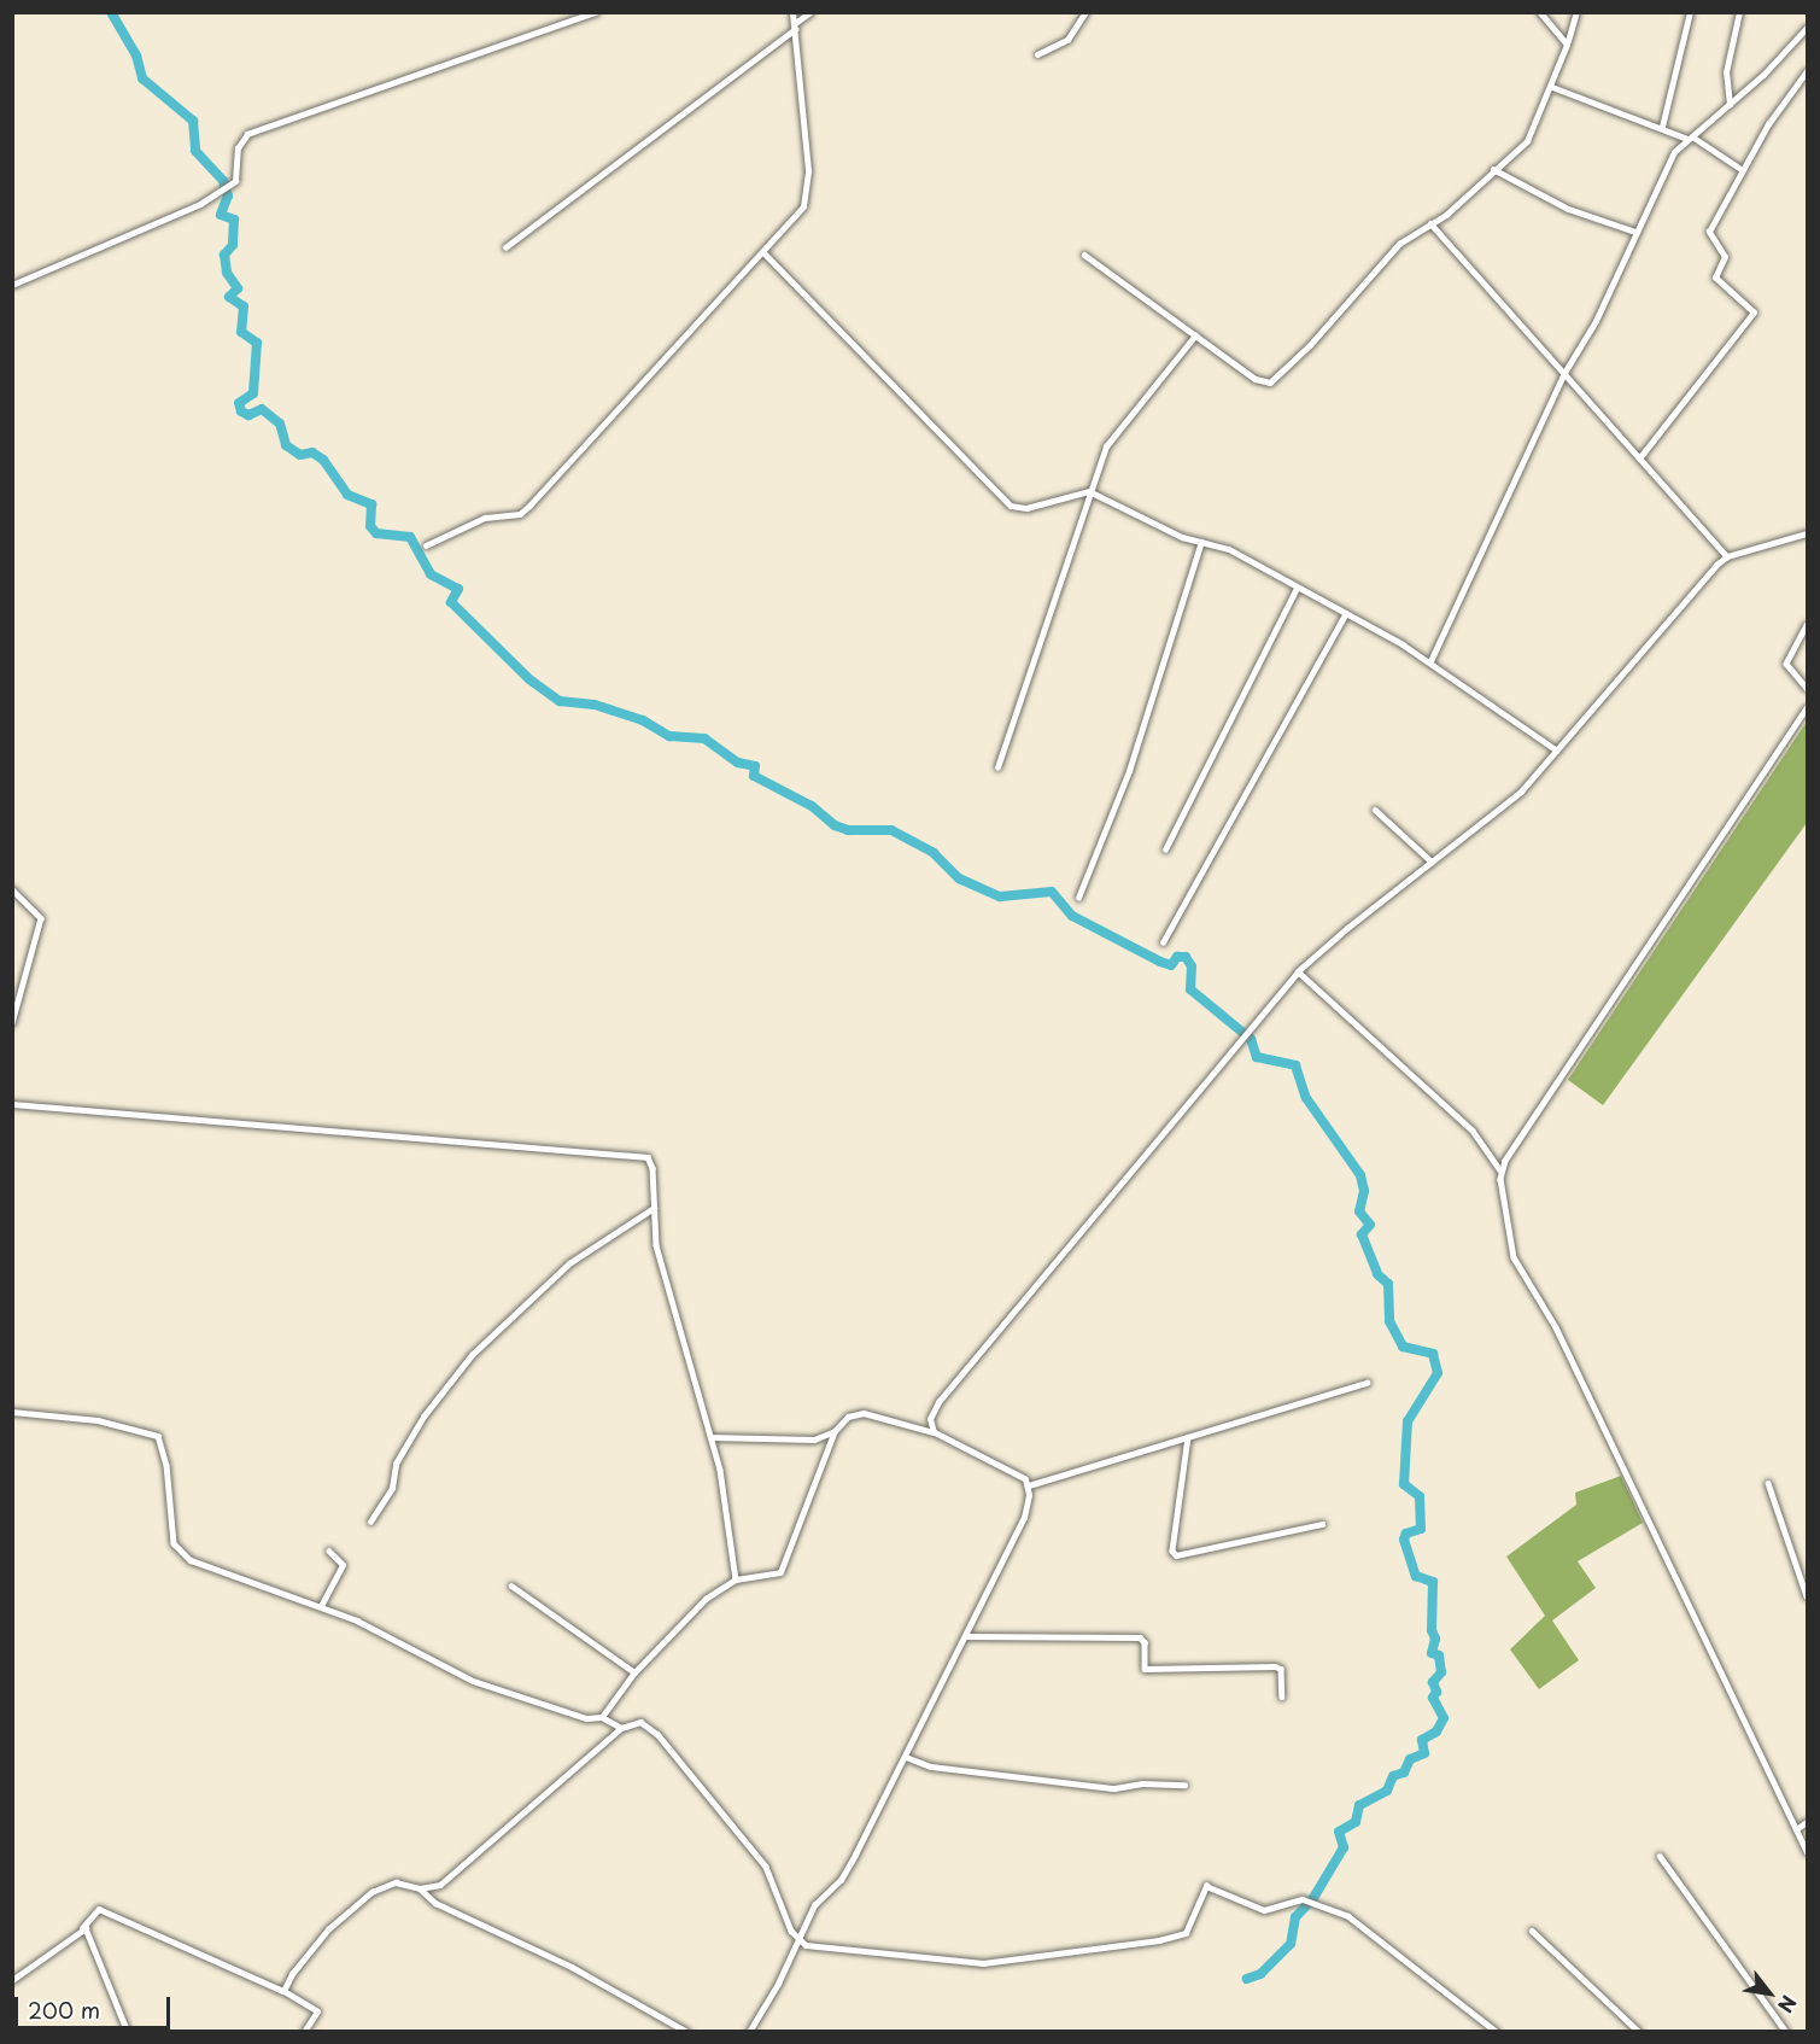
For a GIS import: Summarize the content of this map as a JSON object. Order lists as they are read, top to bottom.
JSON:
{
  "scale_bar": "200 m",
  "north": "bottom right"
}
